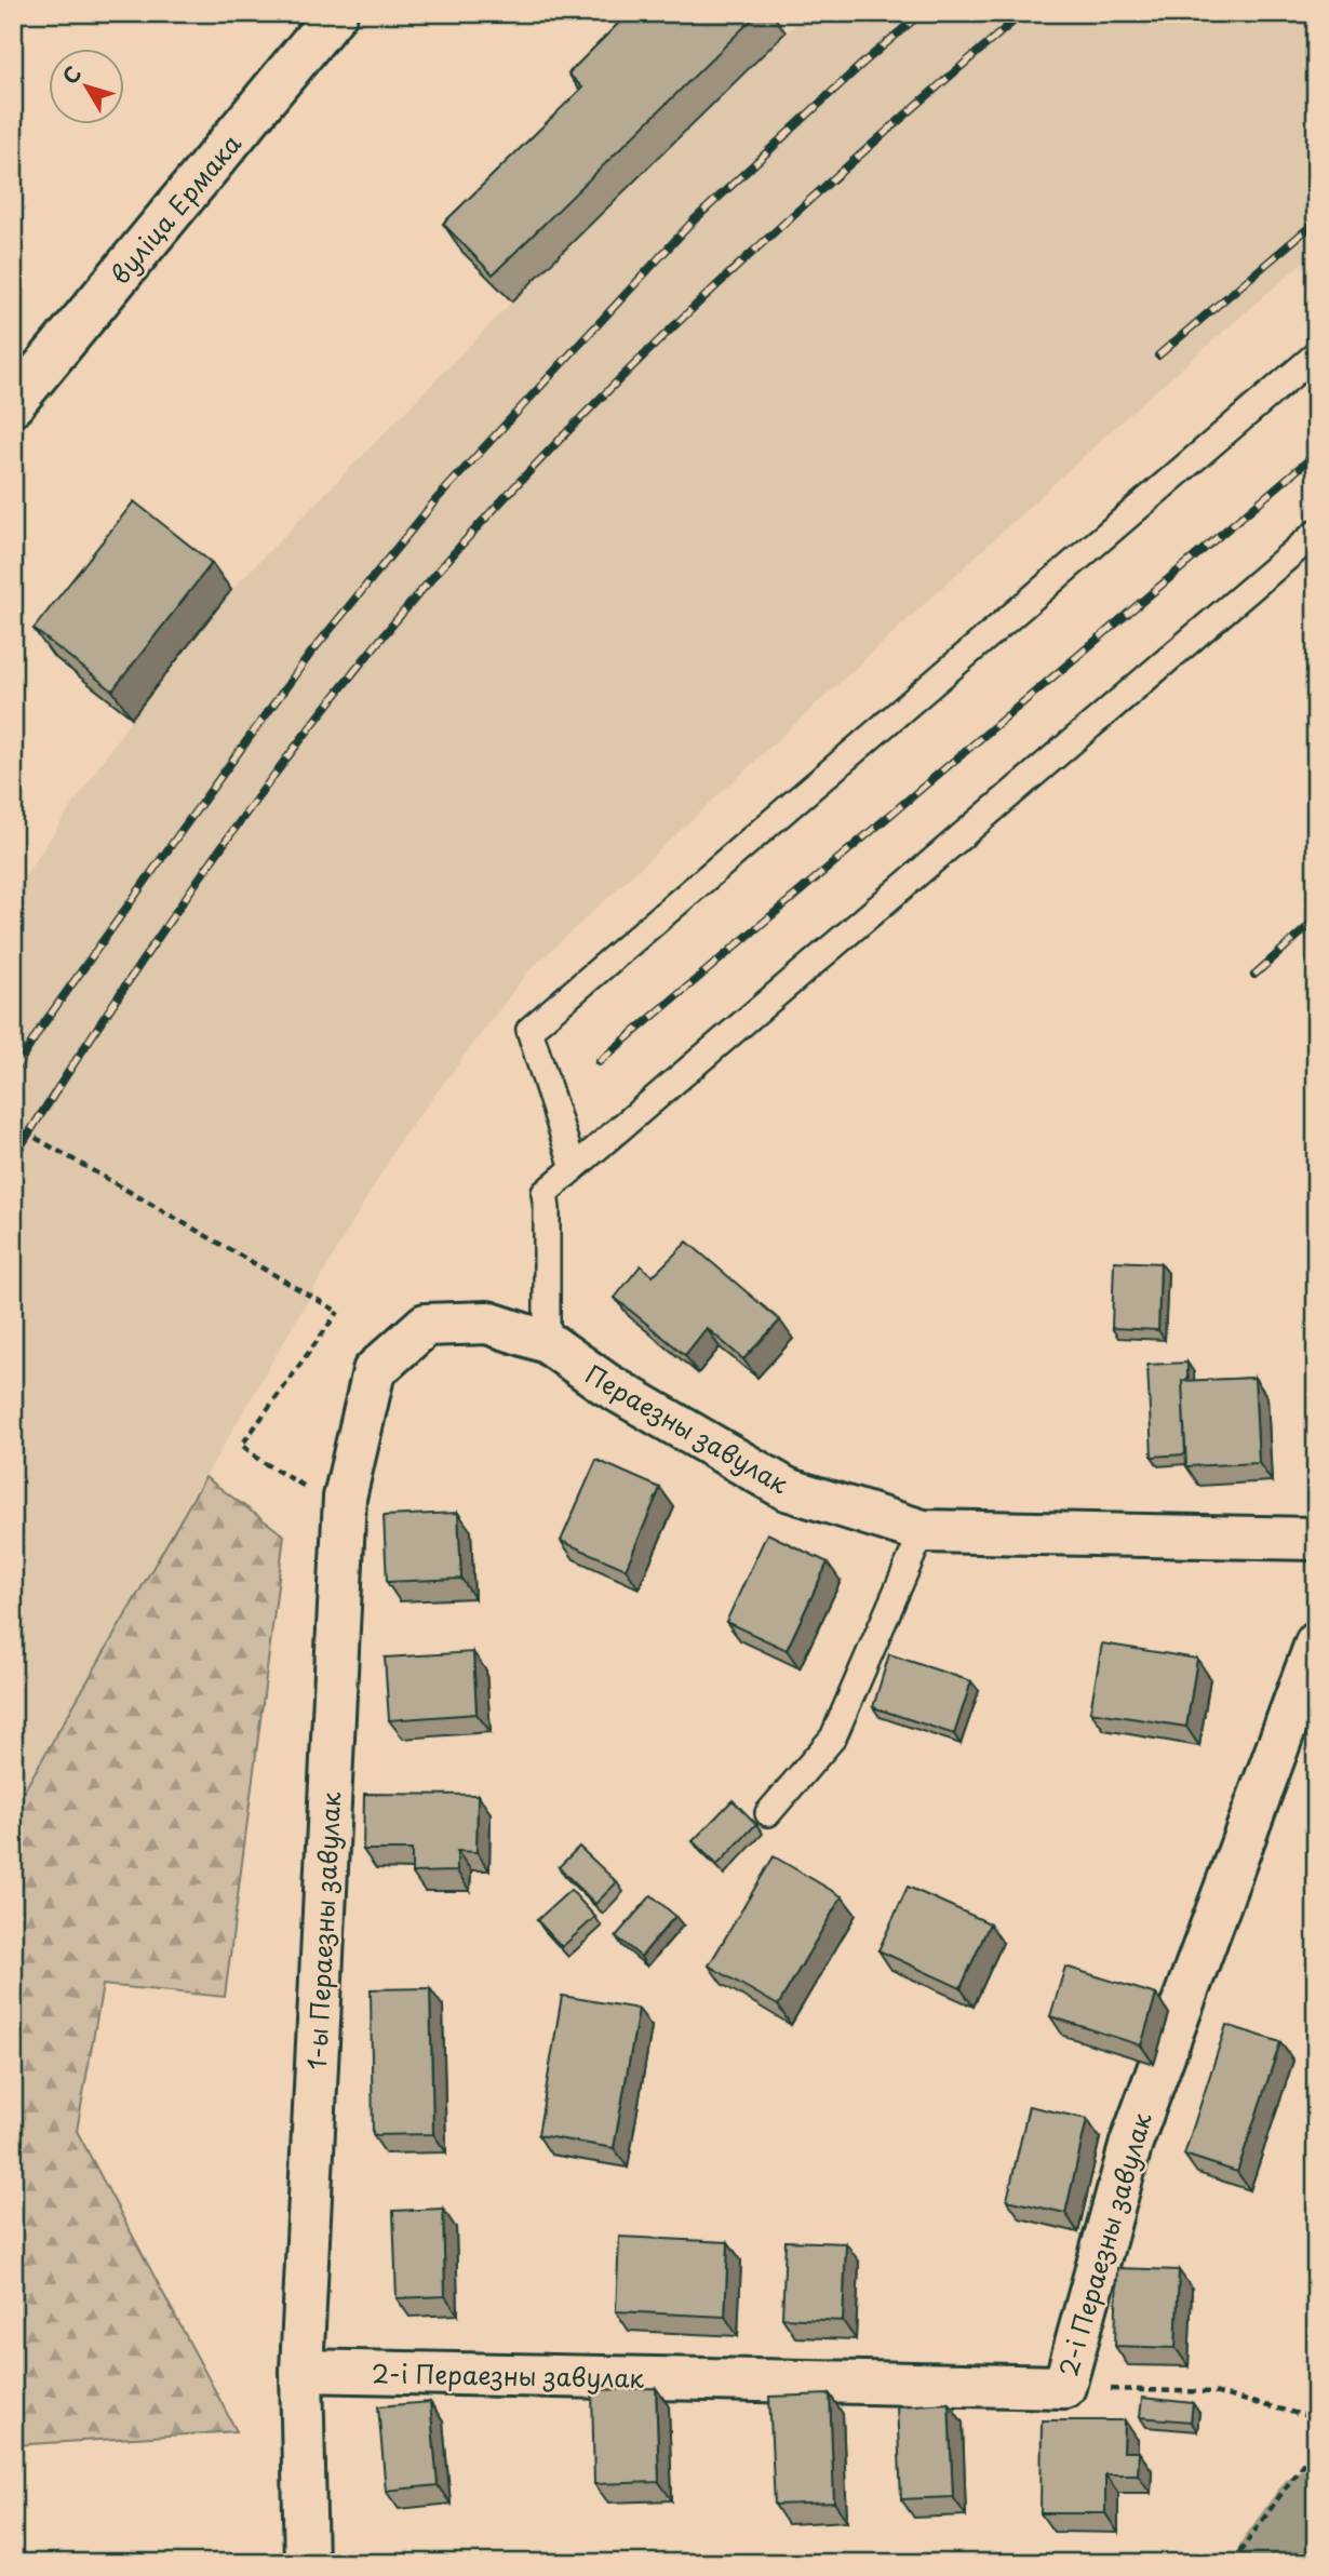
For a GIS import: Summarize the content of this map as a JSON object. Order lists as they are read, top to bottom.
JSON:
{
  "streets": {
    "street": [
      "вуліца Ермака",
      "Пераезны завулак",
      "1-ы Пераезны завулак",
      "2-і Пераезны завулак"
    ]
  },
  "crossings": [
    ["Пераезны завулак", "1-ы Пераезны завулак"],
    ["1-ы Пераезны завулак", "2-і Пераезны завулак"]
  ],
  "north": "top left"
}
